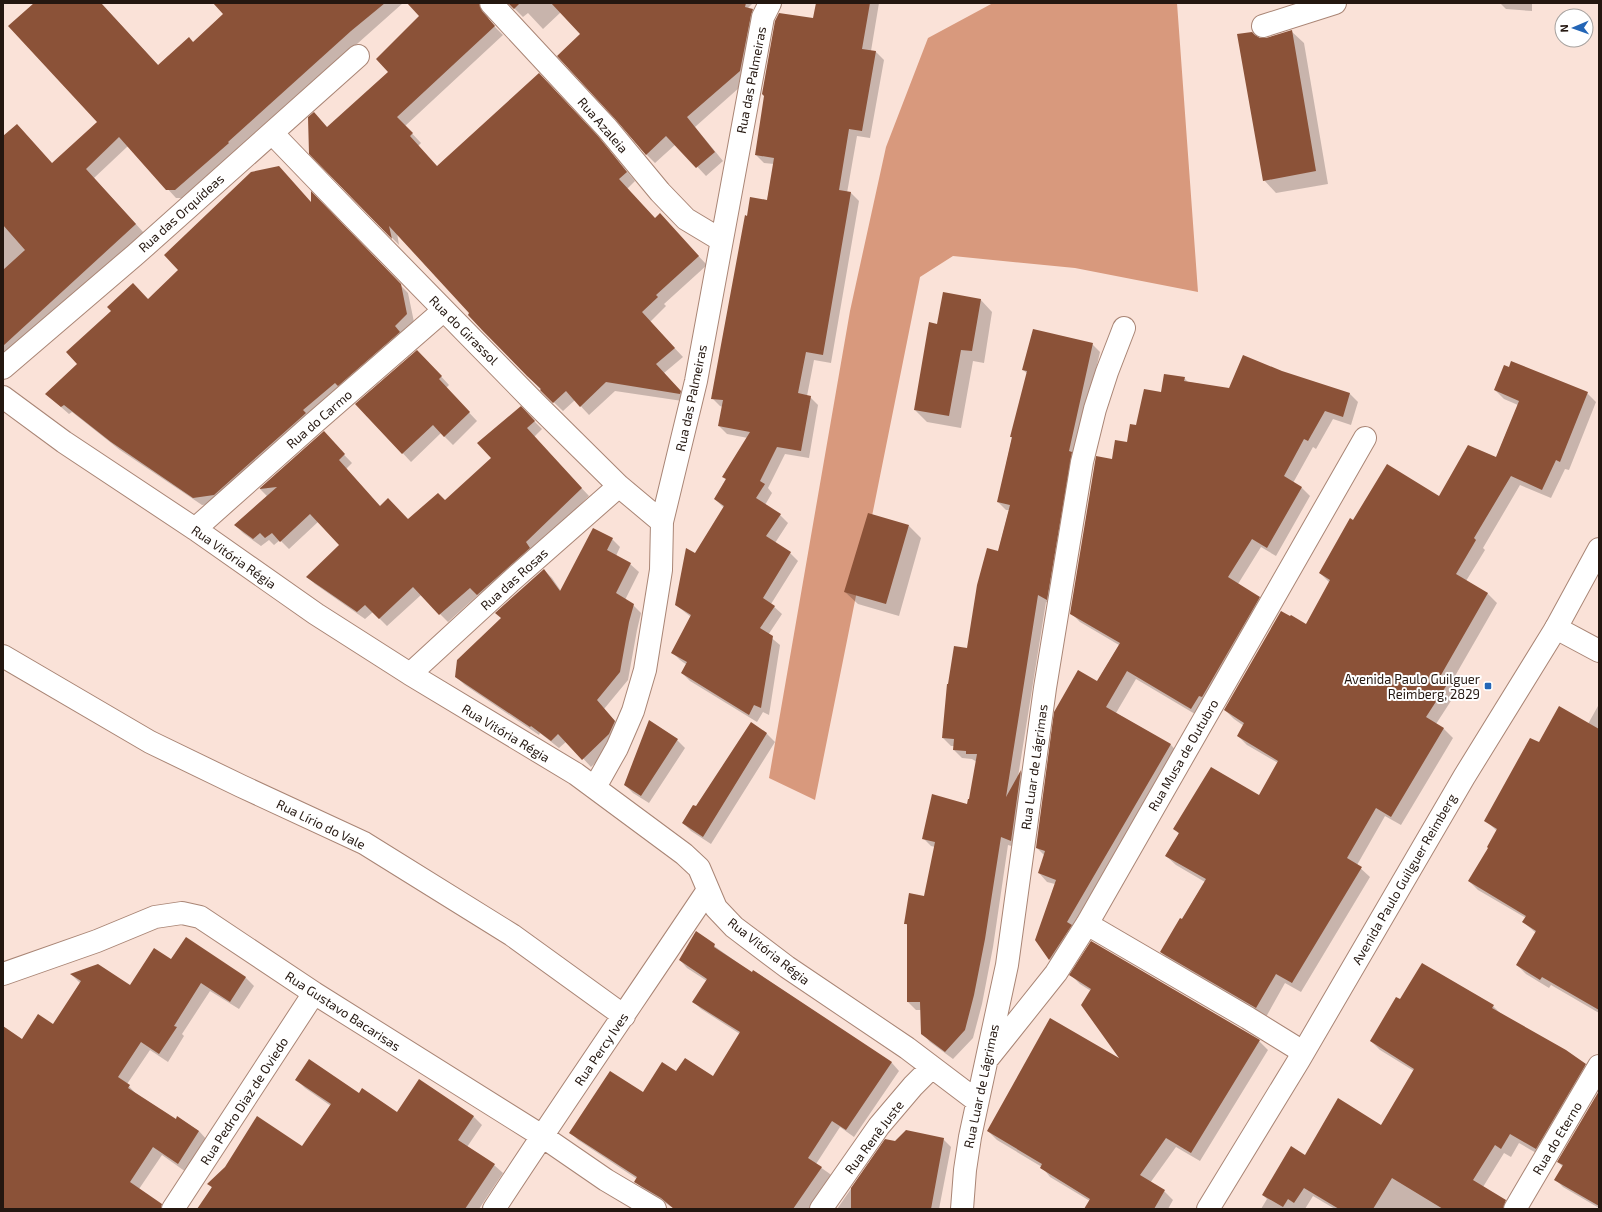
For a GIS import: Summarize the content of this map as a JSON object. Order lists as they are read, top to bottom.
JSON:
{
  "streets": {
    "street": [
      "Rua das Palmeiras",
      "Rua Azaleia",
      "Rua das Orquídeas",
      "Rua do Girassol",
      "Rua do Carmo",
      "Rua Vitória Régia",
      "Rua das Rosas",
      "Rua Musa de Outubro",
      "Rua Luar de Lágrimas",
      "Rua Lírio do Vale",
      "Avenida Paulo Guilguer Reimberg",
      "Rua Gustavo Bacarisas",
      "Rua Percy Ives",
      "Rua Pedro Diaz de Oviedo",
      "Rua Renê Juste",
      "Rua do Eterno"
    ]
  },
  "crossings": [
    ["Rua das Palmeiras", "Rua Azaleia"],
    ["Rua das Palmeiras", "Rua do Girassol"],
    ["Rua das Palmeiras", "Rua Vitória Régia"],
    ["Rua das Orquídeas", "Rua do Girassol"],
    ["Rua do Girassol", "Rua do Carmo"],
    ["Rua do Girassol", "Rua das Rosas"],
    ["Rua do Carmo", "Rua Vitória Régia"],
    ["Rua Vitória Régia", "Rua das Rosas"],
    ["Rua Vitória Régia", "Rua Luar de Lágrimas"],
    ["Rua Vitória Régia", "Rua Percy Ives"],
    ["Rua Vitória Régia", "Rua Renê Juste"],
    ["Rua Musa de Outubro", "Rua Luar de Lágrimas"],
    ["Rua Lírio do Vale", "Rua Percy Ives"],
    ["Rua Gustavo Bacarisas", "Rua Percy Ives"],
    ["Rua Gustavo Bacarisas", "Rua Pedro Diaz de Oviedo"]
  ],
  "places": {
    "transit": ["Avenida Paulo Guilguer Reimberg, 2829"]
  },
  "north": "left"
}
